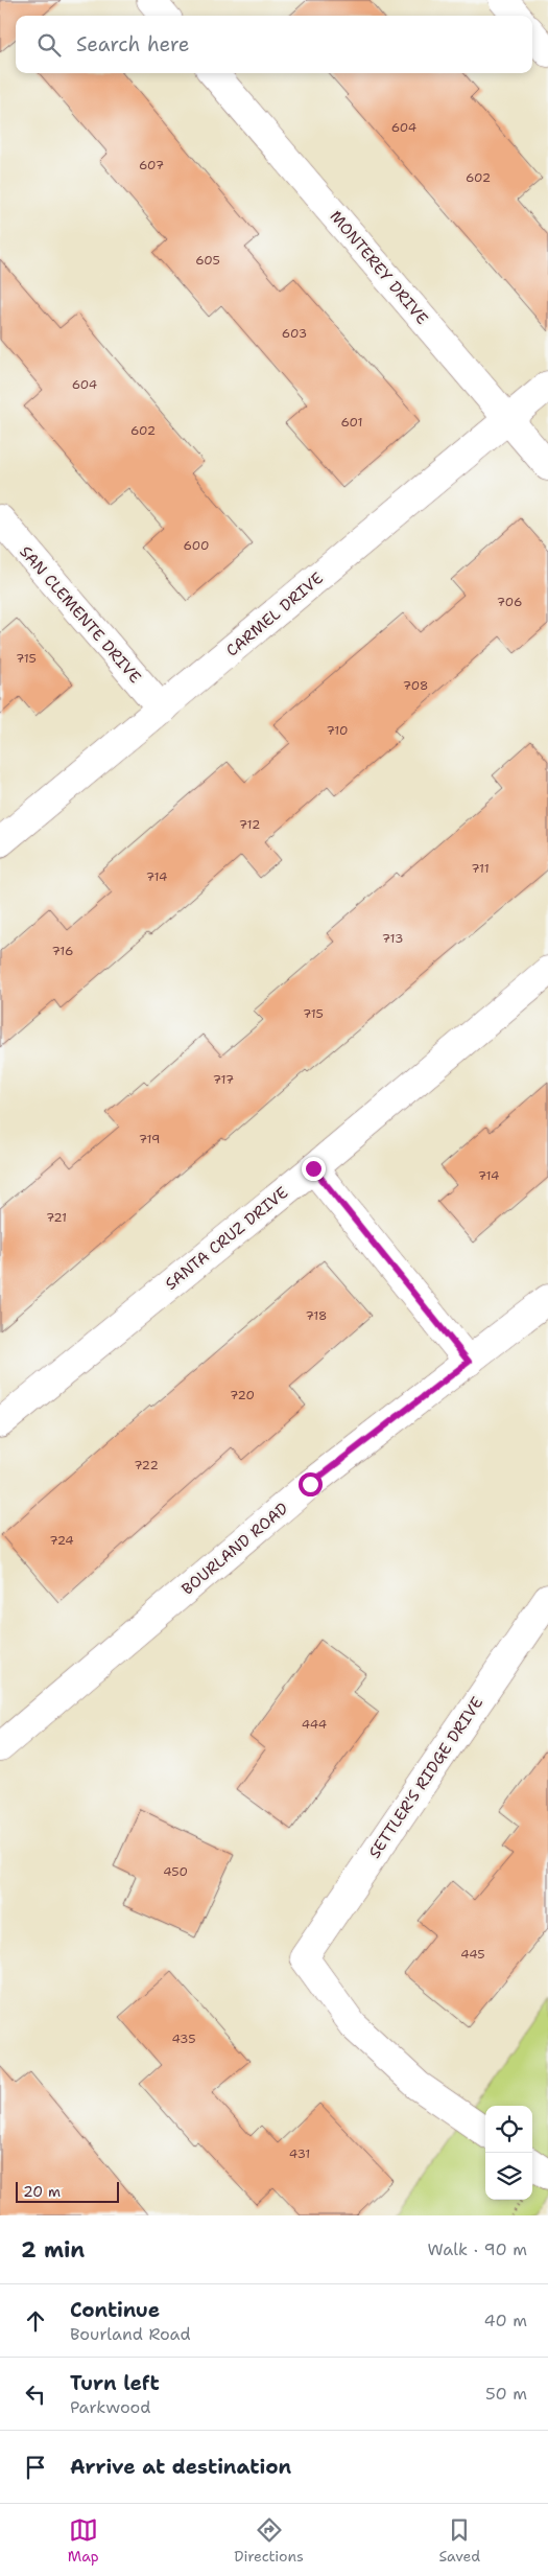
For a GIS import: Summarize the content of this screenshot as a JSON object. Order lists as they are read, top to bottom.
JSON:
{
  "streets": {
    "street": [
      "MONTEREY DRIVE",
      "SAN CLEMENTE DRIVE",
      "CARMEL DRIVE",
      "SANTA CRUZ DRIVE",
      "BOURLAND ROAD",
      "SETTLER'S RIDGE DRIVE"
    ]
  },
  "crossings": [
    ["MONTEREY DRIVE", "CARMEL DRIVE"],
    ["SAN CLEMENTE DRIVE", "CARMEL DRIVE"]
  ],
  "house_numbers": [
    "604",
    "607",
    "602",
    "605",
    "603",
    "604",
    "601",
    "602",
    "600",
    "706",
    "715",
    "708",
    "710",
    "712",
    "711",
    "714",
    "713",
    "716",
    "715",
    "717",
    "719",
    "714",
    "721",
    "718",
    "720",
    "722",
    "724",
    "444",
    "450",
    "445",
    "435",
    "431"
  ],
  "scale_bar": "20 m",
  "page": {
    "search": "Search here",
    "scale": "20 m",
    "heading": ["2 min", "Walk · 90 m"],
    "list": [
      ["Continue", "Bourland Road", "40 m"],
      ["Turn left", "Parkwood", "50 m"],
      "Arrive at destination"
    ],
    "nav": ["Map", "Directions", "Saved"]
  }
}
